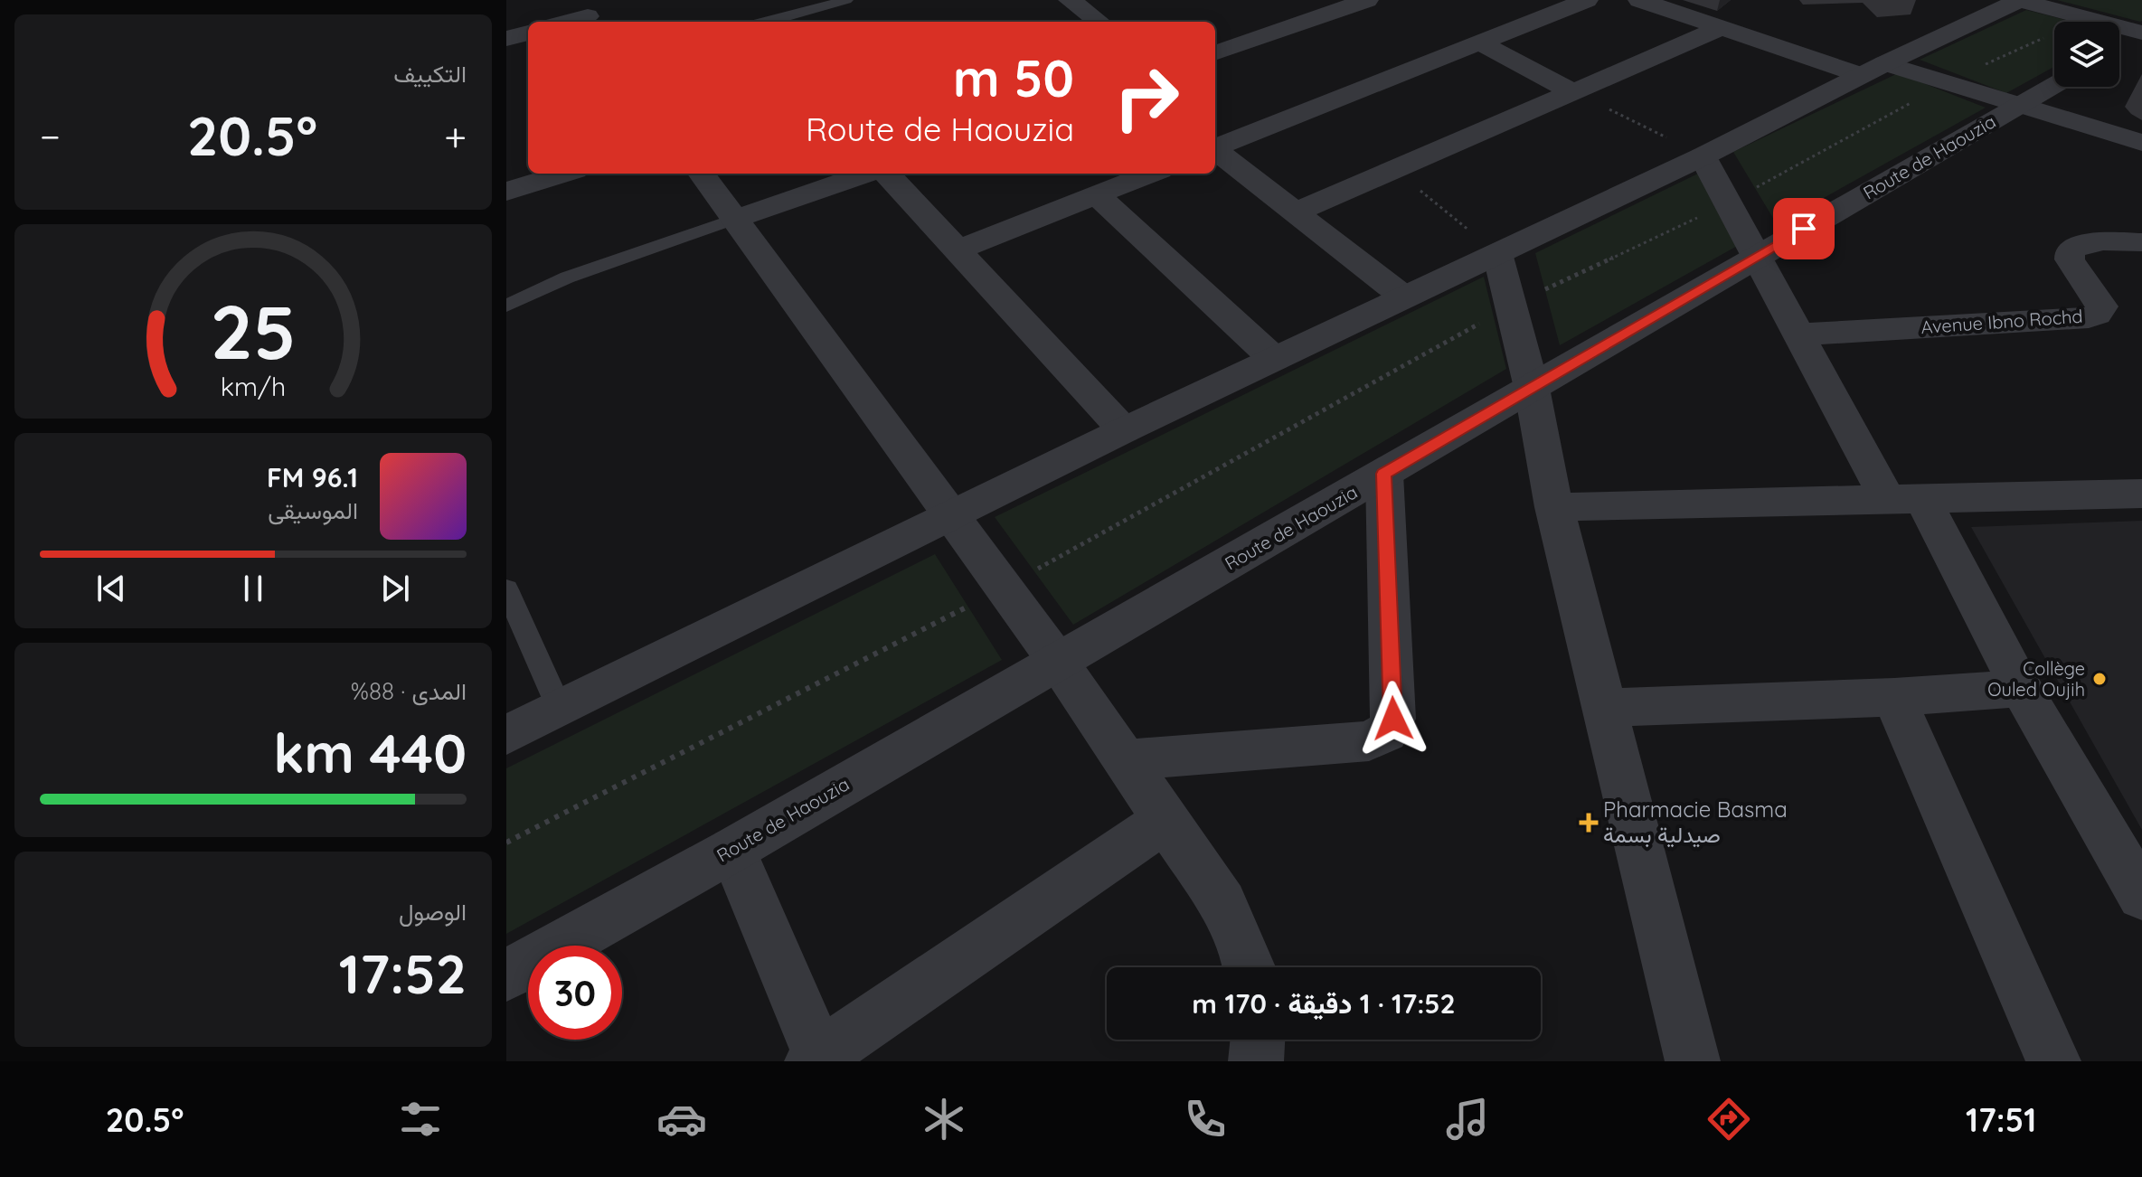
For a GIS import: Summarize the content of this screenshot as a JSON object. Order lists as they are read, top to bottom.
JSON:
{
  "streets": {
    "street": ["Route de Haouzia", "Avenue Ibno Rochd"]
  },
  "places": {
    "other": ["Collège Ouled Oujih"],
    "health": ["Pharmacie Basma صيدلية بسمة"]
  },
  "page": {
    "tile": [
      "التكييف",
      ["المدى · 88%", "440 km"],
      ["الوصول", "17:52"]
    ],
    "turn": ["50 m", "Route de Haouzia"],
    "heat": ["−", "20.5°", "+"],
    "song": ["96.1 FM", "الموسيقى"],
    "limit": "30",
    "trip": "17:52 · 1 دقيقة · 170 m",
    "tabs": ["17:51", "20.5°"],
    "gauge": ["25", "km/h"]
  }
}
